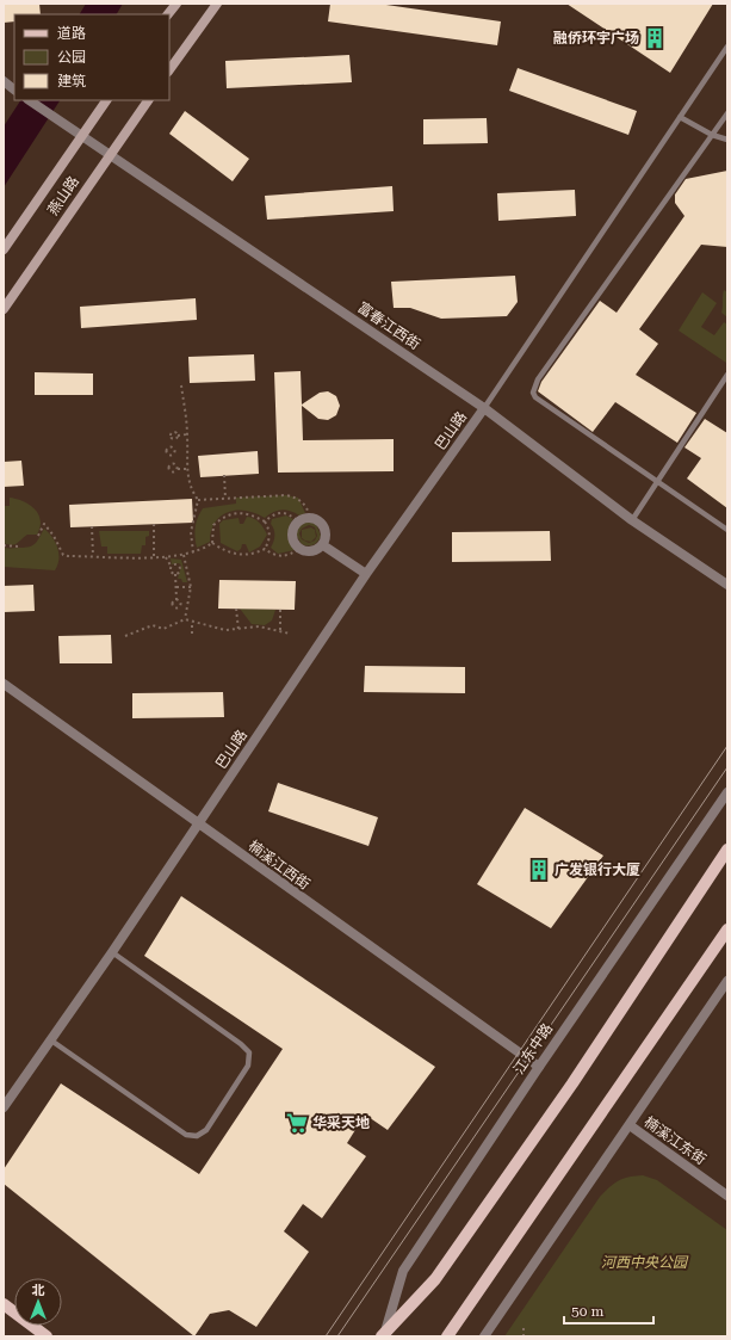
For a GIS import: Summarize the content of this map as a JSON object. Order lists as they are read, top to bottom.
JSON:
{
  "streets": {
    "main road": ["燕山路", "江东中路"],
    "street": [
      "富春江西街",
      "巴山路",
      "楠溪江西街",
      "楠溪江东街"
    ]
  },
  "crossings": [
    ["燕山路", "富春江西街"],
    ["富春江西街", "巴山路"],
    ["巴山路", "楠溪江西街"],
    ["楠溪江西街", "江东中路"]
  ],
  "parks": ["河西中央公园"],
  "places": {
    "building": ["融侨环宇广场", "广发银行大厦"],
    "supermarket": ["华采天地"]
  },
  "legend": ["道路", "公园", "建筑"],
  "scale_bar": "50 m",
  "north": "top"
}
